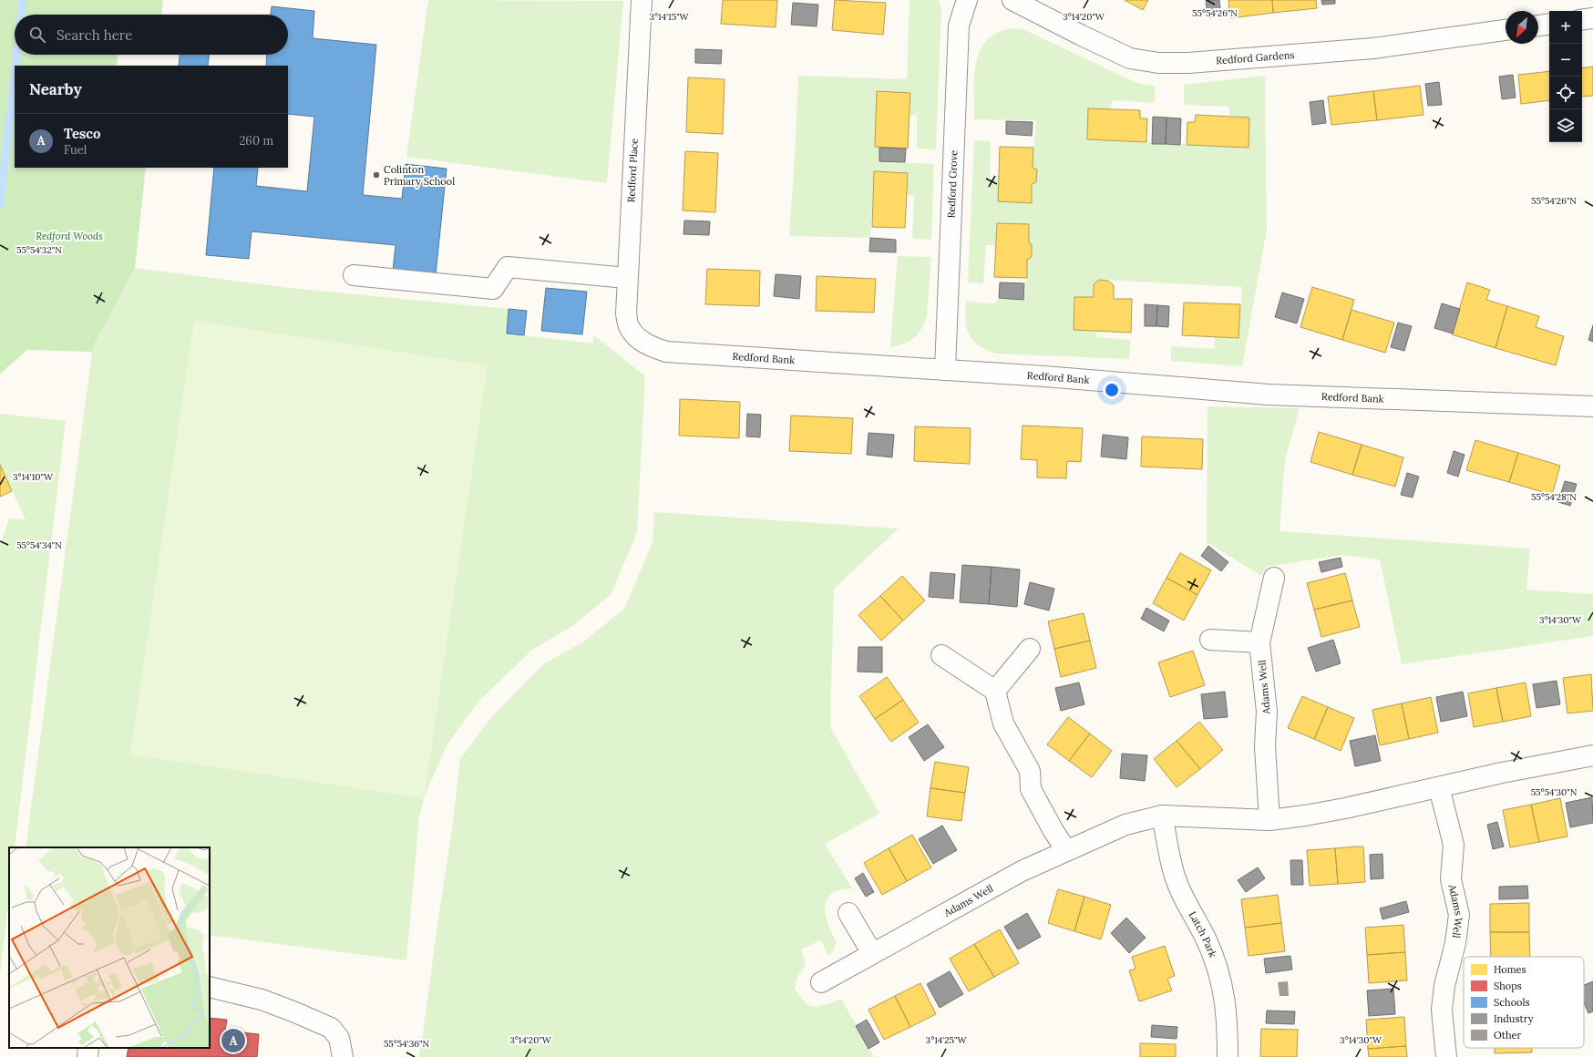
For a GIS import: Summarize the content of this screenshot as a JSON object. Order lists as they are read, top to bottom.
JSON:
{
  "streets": {
    "street": [
      "Redford Gardens",
      "Redford Place",
      "Redford Grove",
      "Redford Bank",
      "Adams Well",
      "Latch Park"
    ]
  },
  "crossings": [
    ["Redford Place", "Redford Bank"],
    ["Redford Grove", "Redford Bank"],
    ["Adams Well", "Latch Park"]
  ],
  "parks": ["Redford Woods"],
  "places": ["Colinton Primary School"],
  "legend": [
    "Homes",
    "Shops",
    "Schools",
    "Industry",
    "Other"
  ],
  "north": "bottom left",
  "page": {
    "map_buttons": ["+", "−"],
    "search": "Search here",
    "heading": "Nearby",
    "list": [
      {
        "mark": "A",
        "name": "Tesco",
        "note": "Fuel",
        "value": "260 m"
      }
    ],
    "pins": "A"
  },
  "coordinates": [
    "55°54'26\"N",
    "3°14'15\"W",
    "3°14'20\"W",
    "55°54'32\"N",
    "3°14'10\"W",
    "55°54'28\"N",
    "55°54'34\"N",
    "3°14'30\"W",
    "55°54'30\"N",
    "3°14'25\"W",
    "55°54'36\"N"
  ]
}
